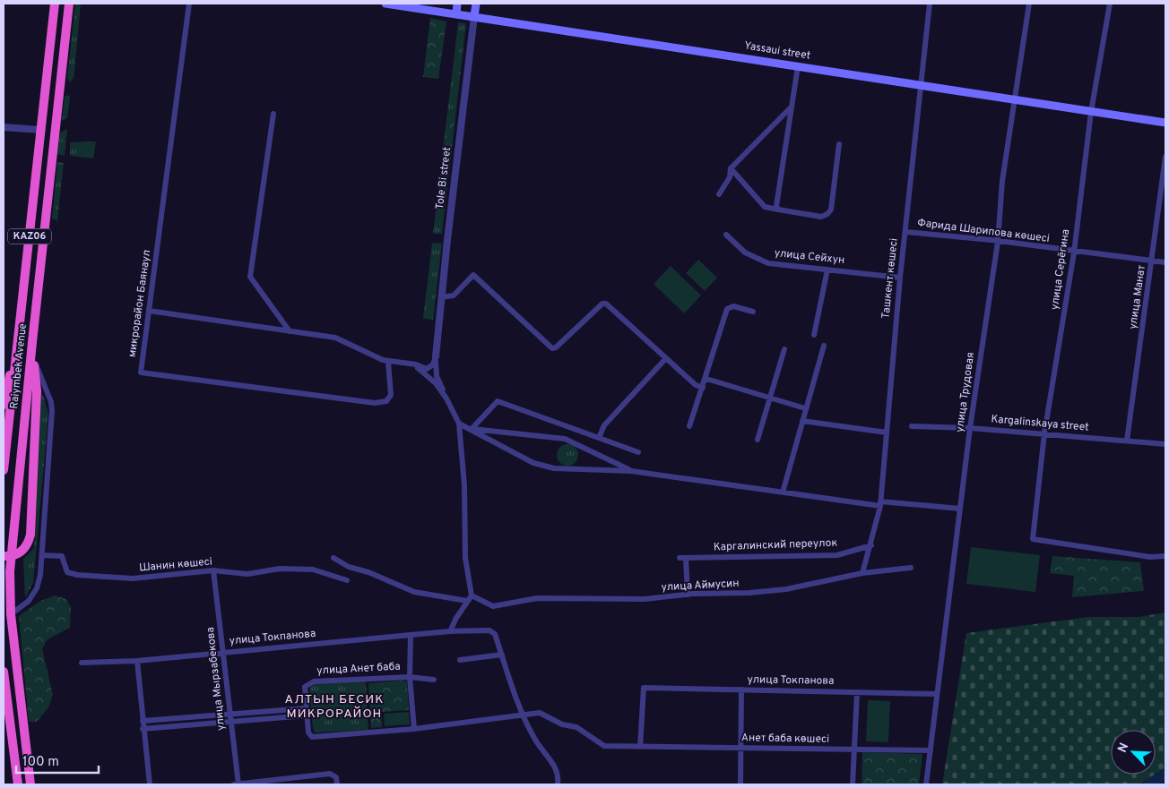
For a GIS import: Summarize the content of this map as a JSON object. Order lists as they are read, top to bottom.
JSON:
{
  "streets": {
    "highway": ["KАZ06", "Raiymbek Avenue"],
    "main road": ["Yassaui street", "Tole Bi street"],
    "street": [
      "Фарида Шарипова көшесі",
      "улица Сейхун",
      "улица Серёгина",
      "Ташкент көшесі",
      "улица Манат",
      "микрорайон Баянаул",
      "улица Трудовая",
      "Kargalinskaya street",
      "Каргалинский переулок",
      "Шанин көшесі",
      "улица Аймусин",
      "улица Токпанова",
      "улица Анет баба",
      "улица Мырзабекова",
      "Анет баба көшесі"
    ]
  },
  "crossings": [
    ["Yassaui street", "Tole Bi street"],
    ["Yassaui street", "улица Серёгина"],
    ["Yassaui street", "Ташкент көшесі"],
    ["Yassaui street", "улица Трудовая"],
    ["Фарида Шарипова көшесі", "улица Серёгина"],
    ["Фарида Шарипова көшесі", "Ташкент көшесі"],
    ["Фарида Шарипова көшесі", "улица Манат"],
    ["Фарида Шарипова көшесі", "улица Трудовая"],
    ["улица Сейхун", "Ташкент көшесі"],
    ["улица Серёгина", "Kargalinskaya street"],
    ["Ташкент көшесі", "Каргалинский переулок"],
    ["Ташкент көшесі", "улица Аймусин"],
    ["улица Манат", "Kargalinskaya street"],
    ["улица Трудовая", "Kargalinskaya street"],
    ["улица Трудовая", "улица Токпанова"],
    ["улица Трудовая", "Анет баба көшесі"],
    ["Каргалинский переулок", "улица Аймусин"],
    ["Шанин көшесі", "улица Мырзабекова"],
    ["улица Токпанова", "улица Мырзабекова"],
    ["улица Токпанова", "Анет баба көшесі"],
    ["улица Анет баба", "Анет баба көшесі"]
  ],
  "districts": ["АЛТЫН БЕСИК МИКРОРАЙОН"],
  "scale_bar": "100 m",
  "north": "top left"
}
